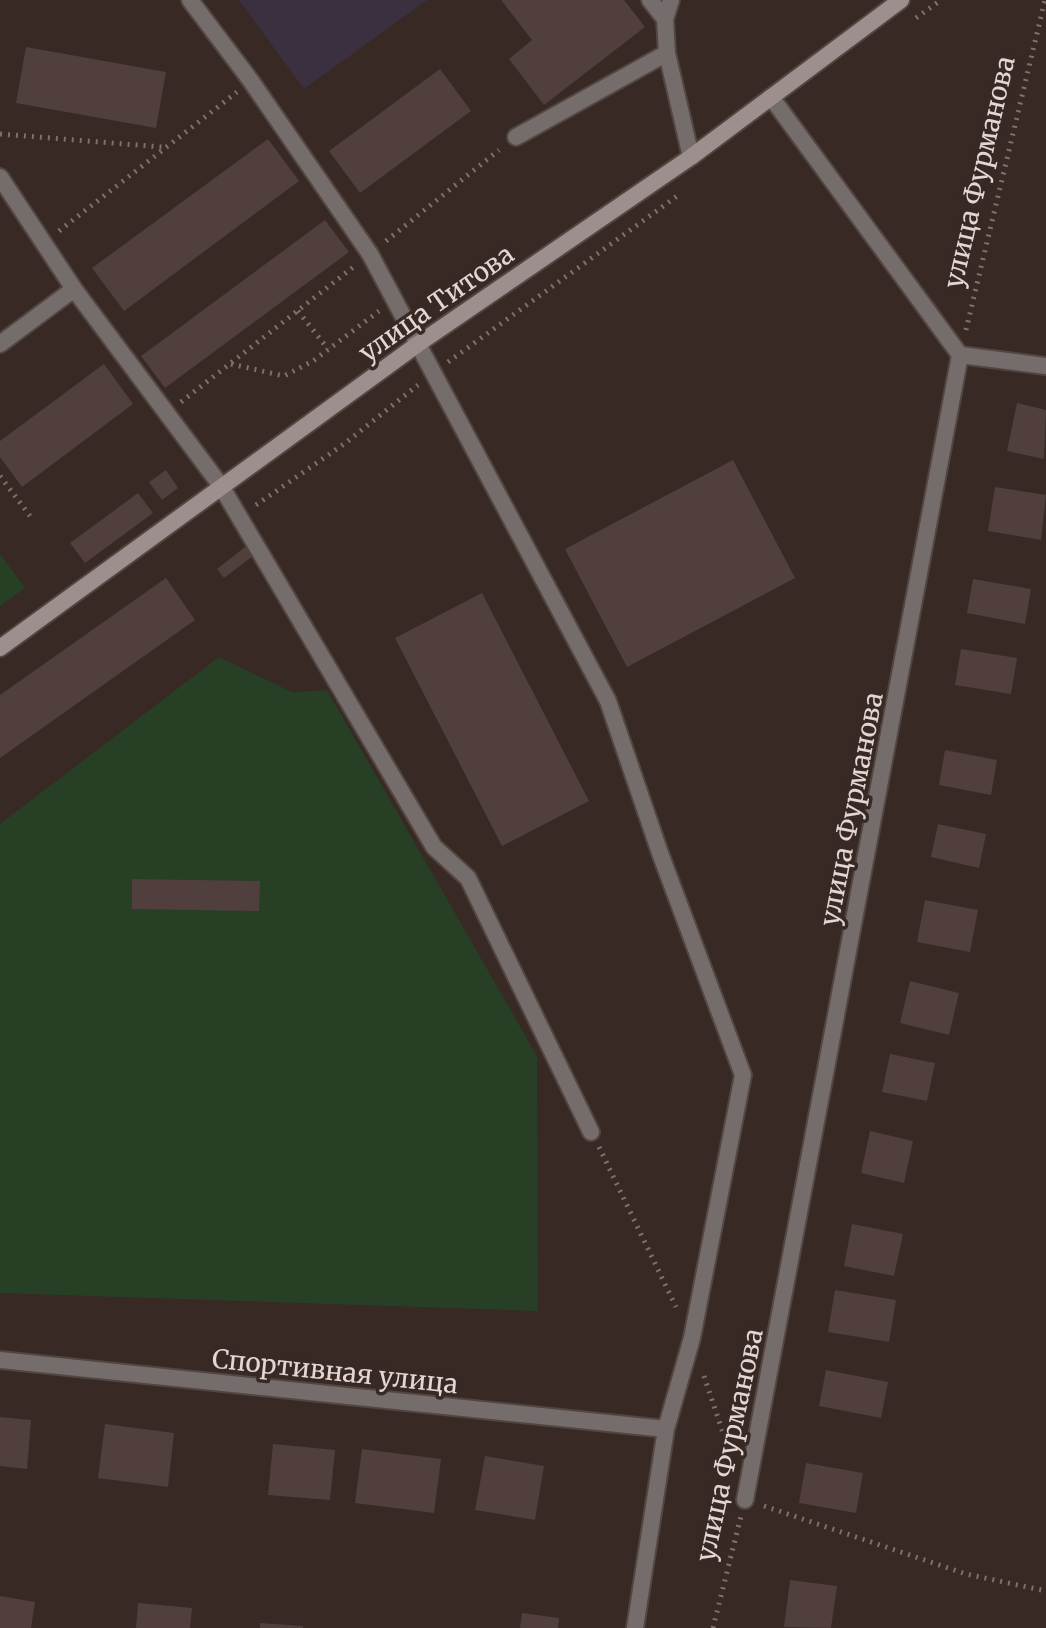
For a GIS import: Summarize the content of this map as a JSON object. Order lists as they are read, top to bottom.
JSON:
{
  "streets": {
    "street": ["улица Фурманова", "улица Титова", "Спортивная улица"]
  }
}
